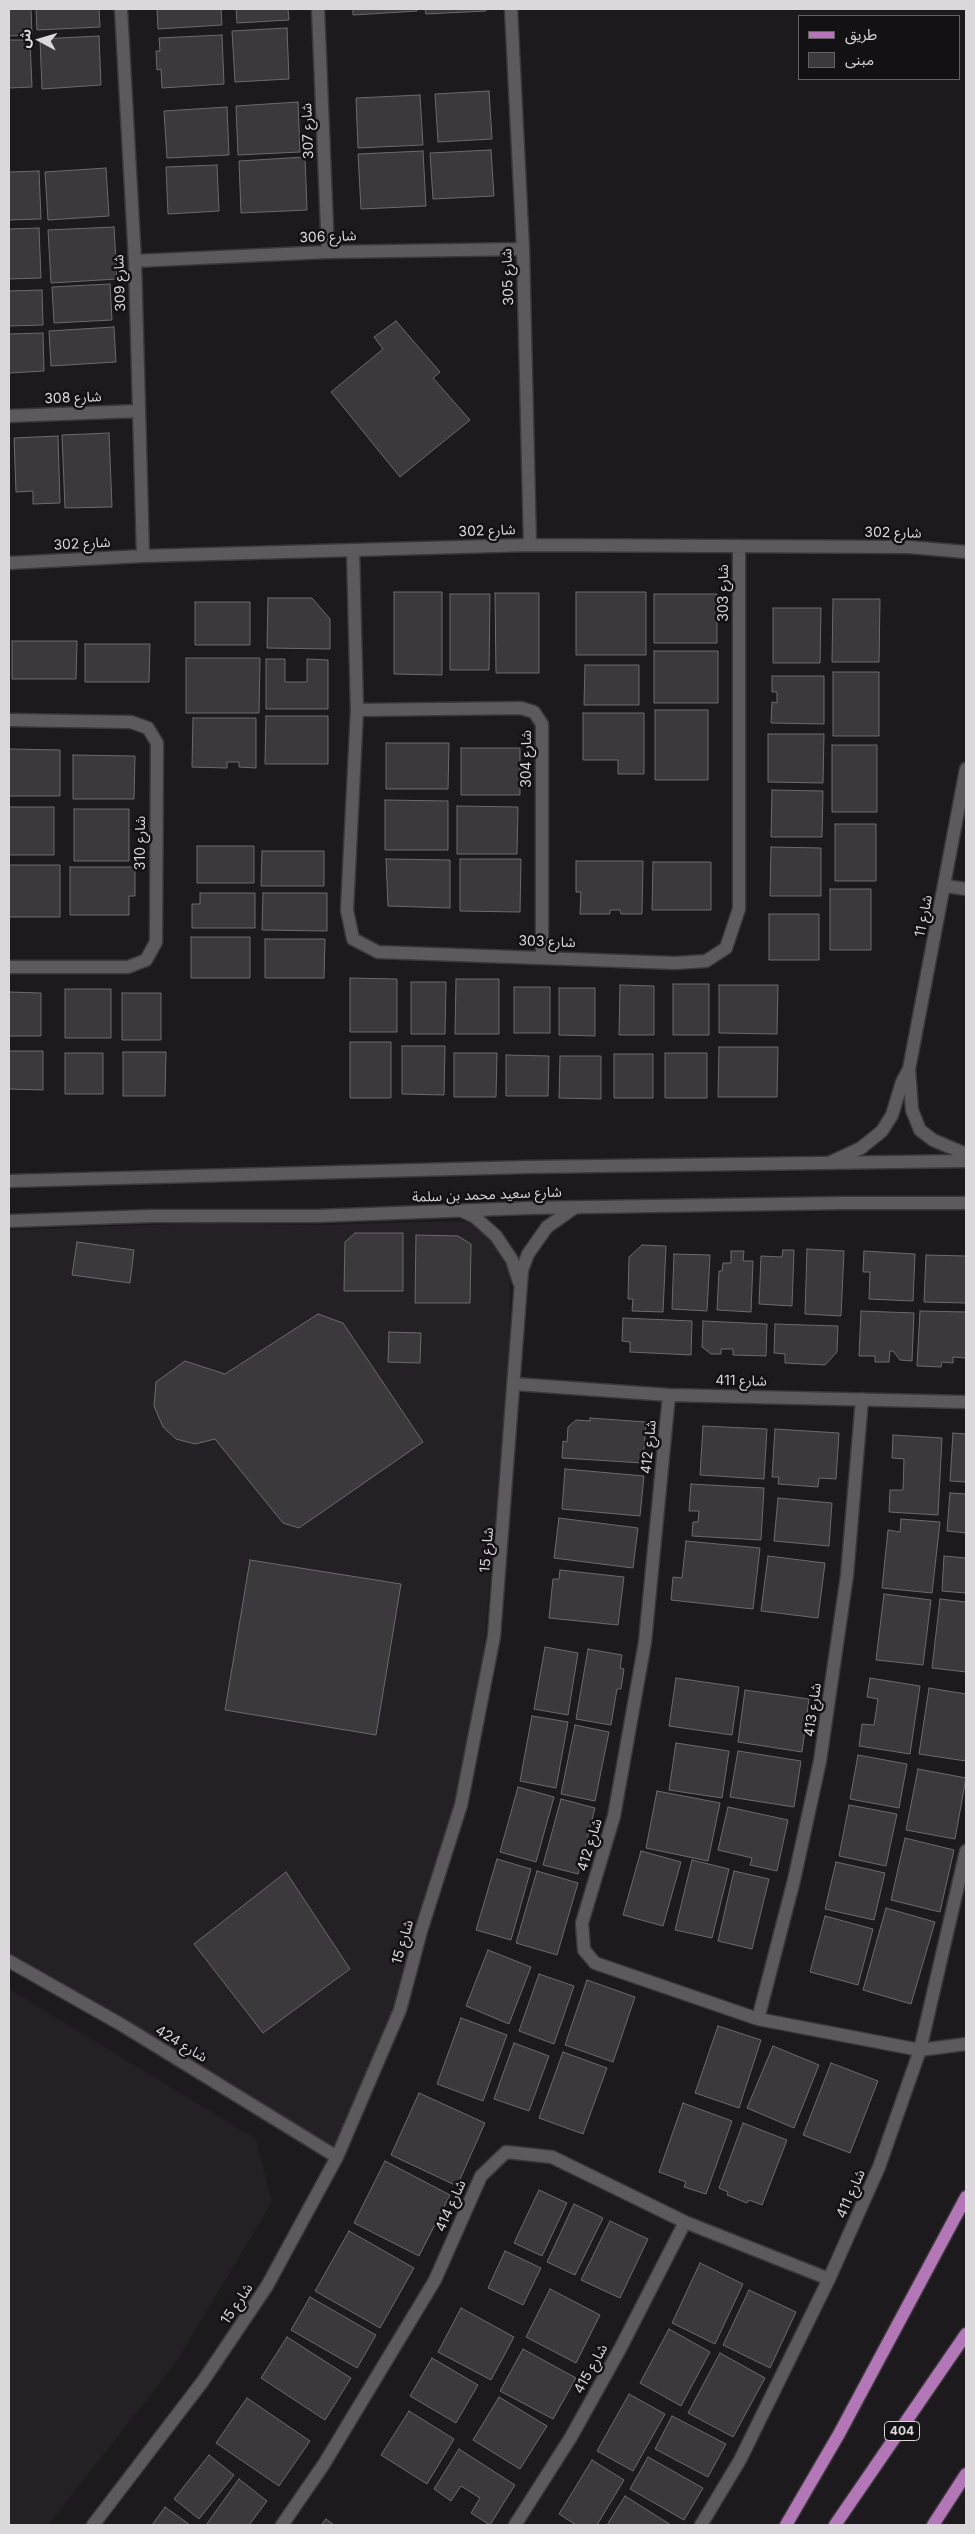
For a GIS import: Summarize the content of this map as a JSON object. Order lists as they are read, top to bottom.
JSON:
{
  "streets": {
    "main road": ["404"],
    "street": [
      "شارع 307",
      "شارع 306",
      "شارع 305",
      "شارع 309",
      "شارع 308",
      "شارع 302",
      "شارع 303",
      "شارع 304",
      "شارع 310",
      "شارع 11",
      "شارع سعيد محمد بن سلمة",
      "شارع 411",
      "شارع 412",
      "شارع 15",
      "شارع 413",
      "شارع 424",
      "شارع 414",
      "شارع 415"
    ]
  },
  "crossings": [
    ["شارع 307", "شارع 306"],
    ["شارع 306", "شارع 305"],
    ["شارع 306", "شارع 309"],
    ["شارع 305", "شارع 302"],
    ["شارع 309", "شارع 308"],
    ["شارع 309", "شارع 302"],
    ["شارع 302", "شارع 303"],
    ["شارع 303", "شارع 304"],
    ["شارع 11", "شارع سعيد محمد بن سلمة"],
    ["شارع سعيد محمد بن سلمة", "شارع 15"],
    ["شارع 411", "شارع 412"],
    ["شارع 411", "شارع 15"],
    ["شارع 411", "شارع 413"],
    ["شارع 411", "شارع 414"],
    ["شارع 412", "شارع 413"],
    ["شارع 15", "شارع 424"],
    ["شارع 414", "شارع 415"]
  ],
  "legend": ["طريق", "مبنى"],
  "north": "left"
}
